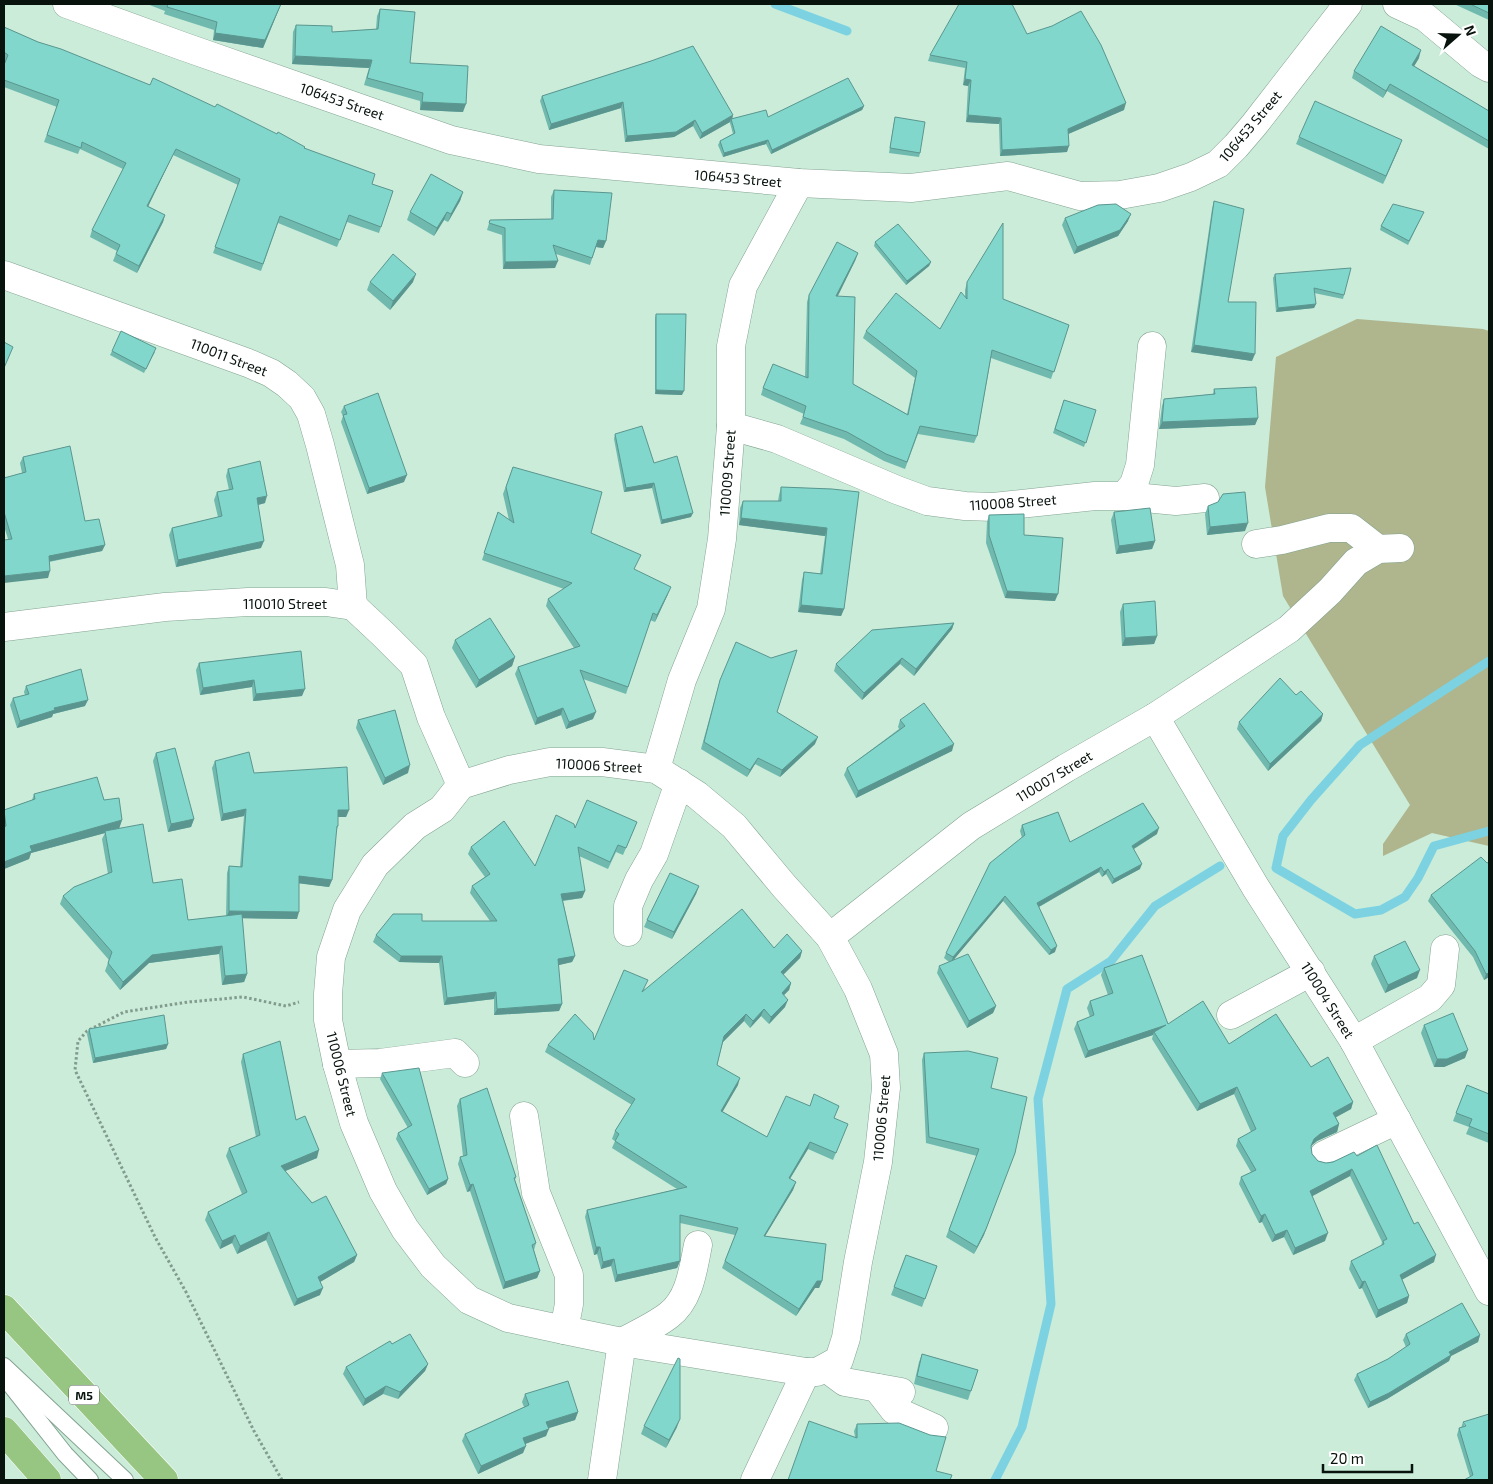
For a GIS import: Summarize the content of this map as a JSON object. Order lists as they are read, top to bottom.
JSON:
{
  "streets": {
    "main road": ["M5"],
    "street": [
      "106453 Street",
      "110011 Street",
      "110009 Street",
      "110008 Street",
      "110010 Street",
      "110006 Street",
      "110007 Street",
      "110004 Street"
    ]
  },
  "crossings": [
    ["106453 Street", "110009 Street"],
    ["110011 Street", "110010 Street"],
    ["110009 Street", "110008 Street"],
    ["110009 Street", "110006 Street"],
    ["110006 Street", "110007 Street"],
    ["110007 Street", "110004 Street"]
  ],
  "scale_bar": "20 m",
  "north": "right"
}
